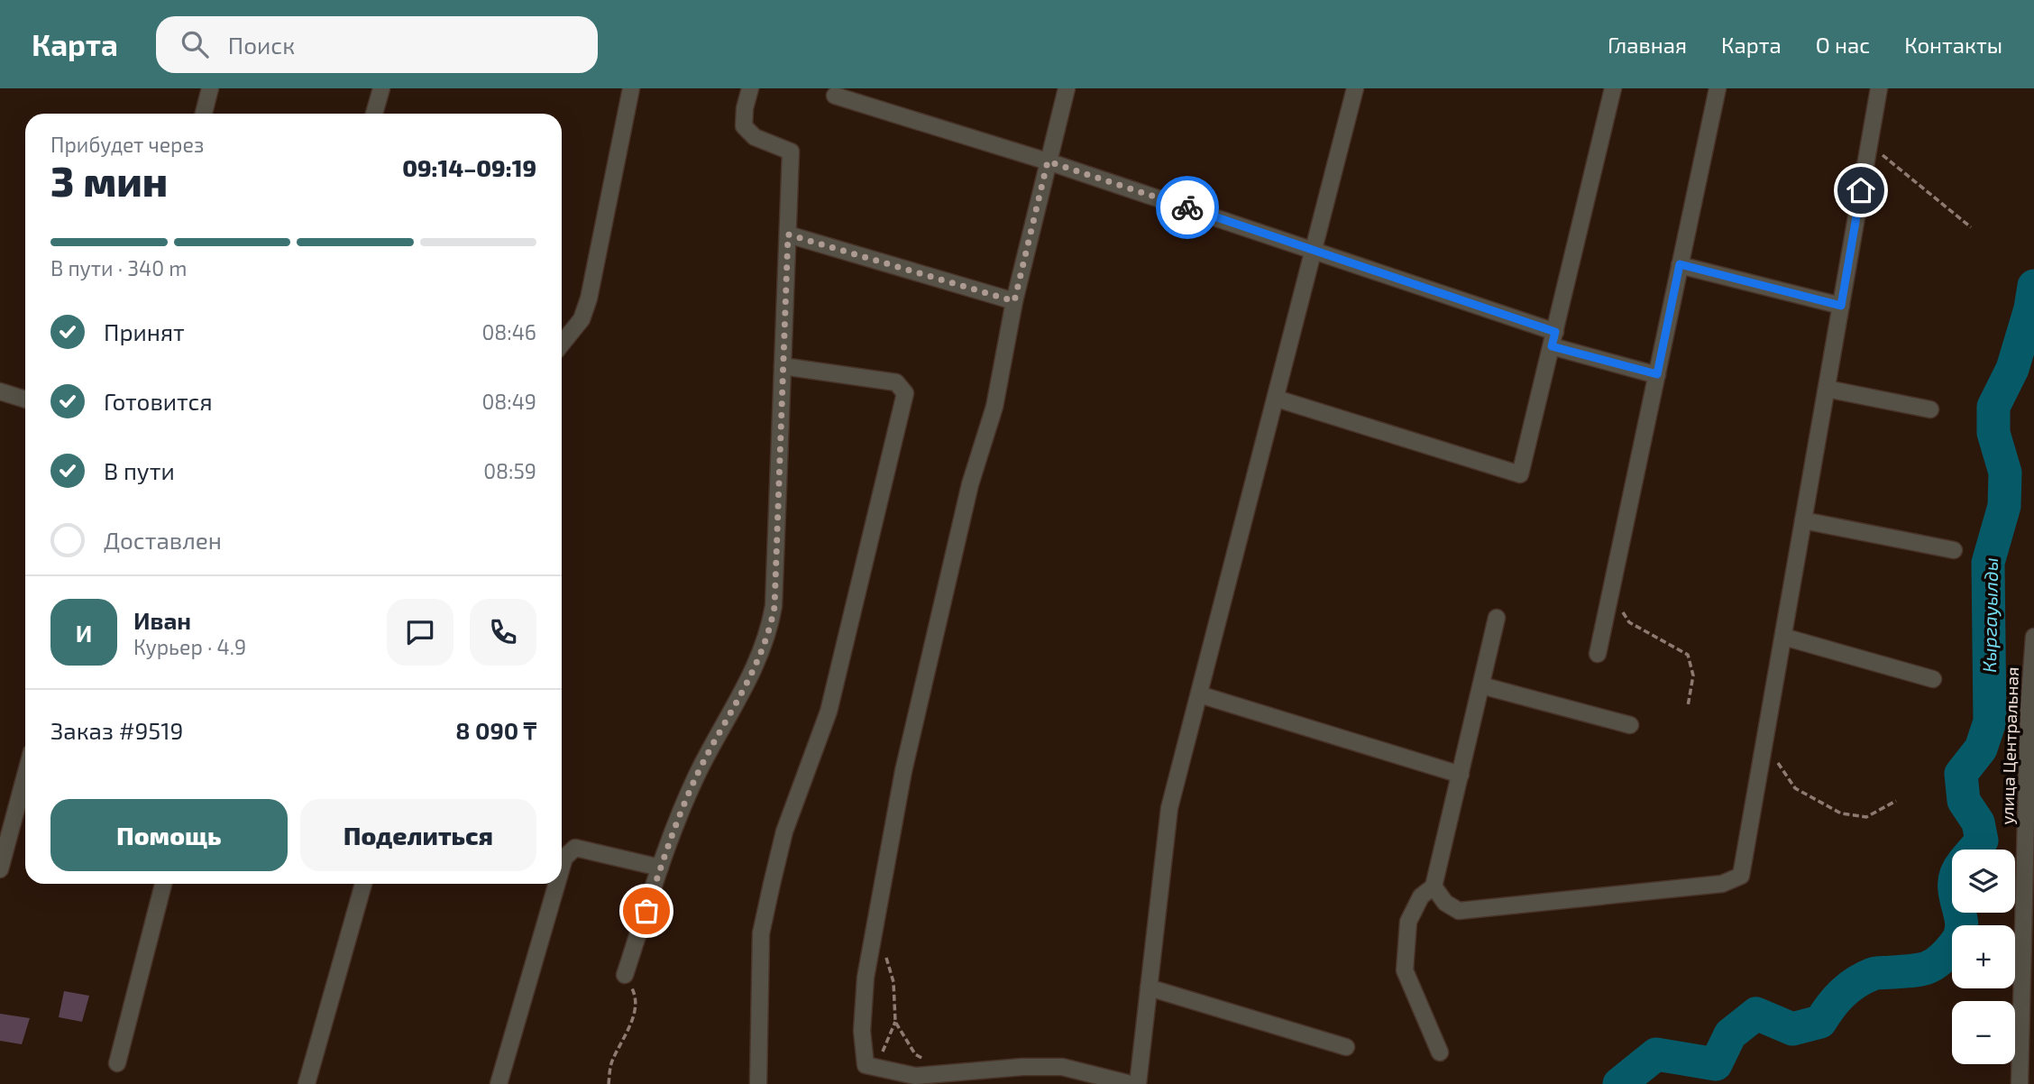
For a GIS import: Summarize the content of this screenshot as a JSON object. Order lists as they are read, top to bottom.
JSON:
{
  "streets": {
    "street": ["улица Центральная"]
  },
  "water": ["Кыргауылды"],
  "page": {
    "header": "Карта",
    "search": "Поиск",
    "nav": [
      "Главная",
      "Карта",
      "О нас",
      "Контакты"
    ],
    "heading": ["3 мин", "Прибудет через", "09:14–09:19"],
    "panel": [
      "Иван",
      "Курьер · 4.9",
      "Заказ #9519",
      "8 090 ₸"
    ],
    "bar": "В пути · 340 m",
    "list": [
      ["Принят", "08:46"],
      ["Готовится", "08:49"],
      ["В пути", "08:59"],
      "Доставлен"
    ],
    "round": "И",
    "buttons": ["Помощь", "Поделиться"],
    "map_buttons": ["+", "−"]
  }
}
